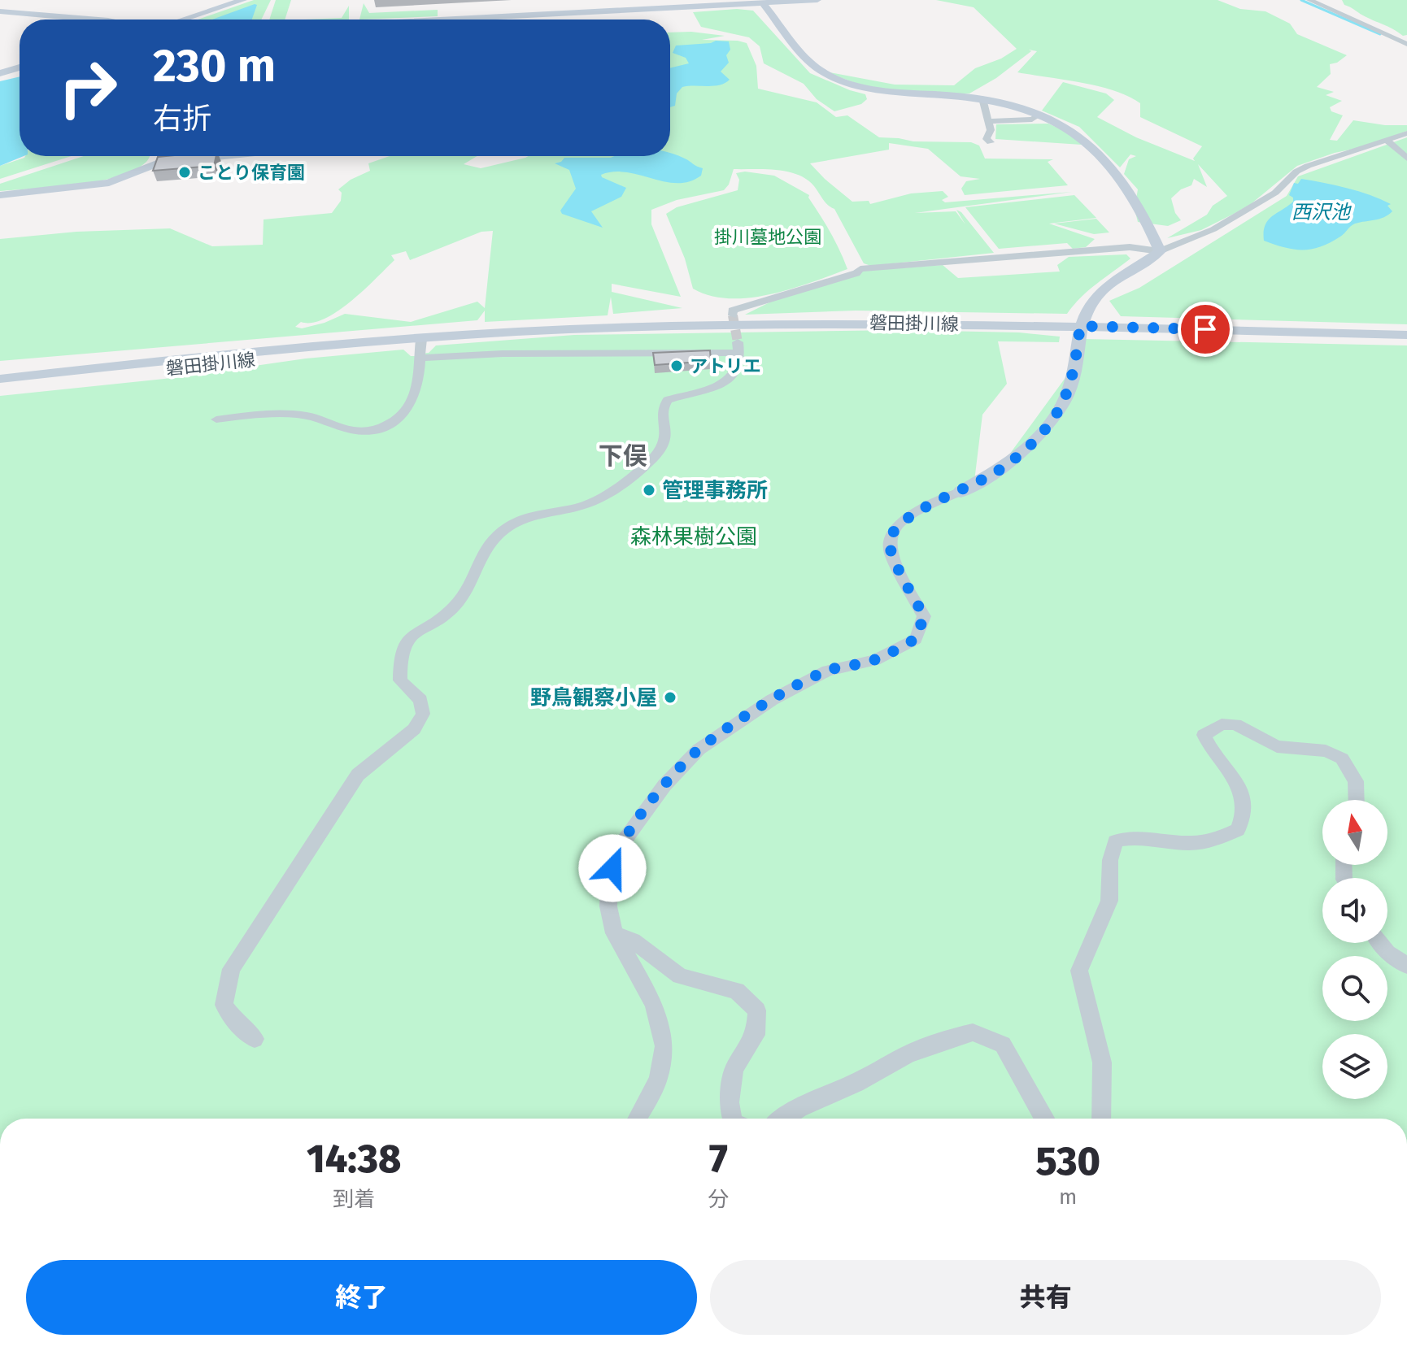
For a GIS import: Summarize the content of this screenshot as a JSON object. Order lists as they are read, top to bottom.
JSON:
{
  "streets": {
    "street": ["磐田掛川線"]
  },
  "districts": ["下俣"],
  "water": ["西沢池"],
  "parks": ["掛川墓地公園", "森林果樹公園"],
  "places": [
    "ことり保育園",
    "アトリエ",
    "管理事務所",
    "野鳥観察小屋"
  ],
  "north": "top",
  "page": {
    "turn": ["230 m", "右折"],
    "eta": [
      "14:38",
      "到着",
      "7",
      "分",
      "530",
      "m"
    ],
    "buttons": ["終了", "共有"]
  }
}
